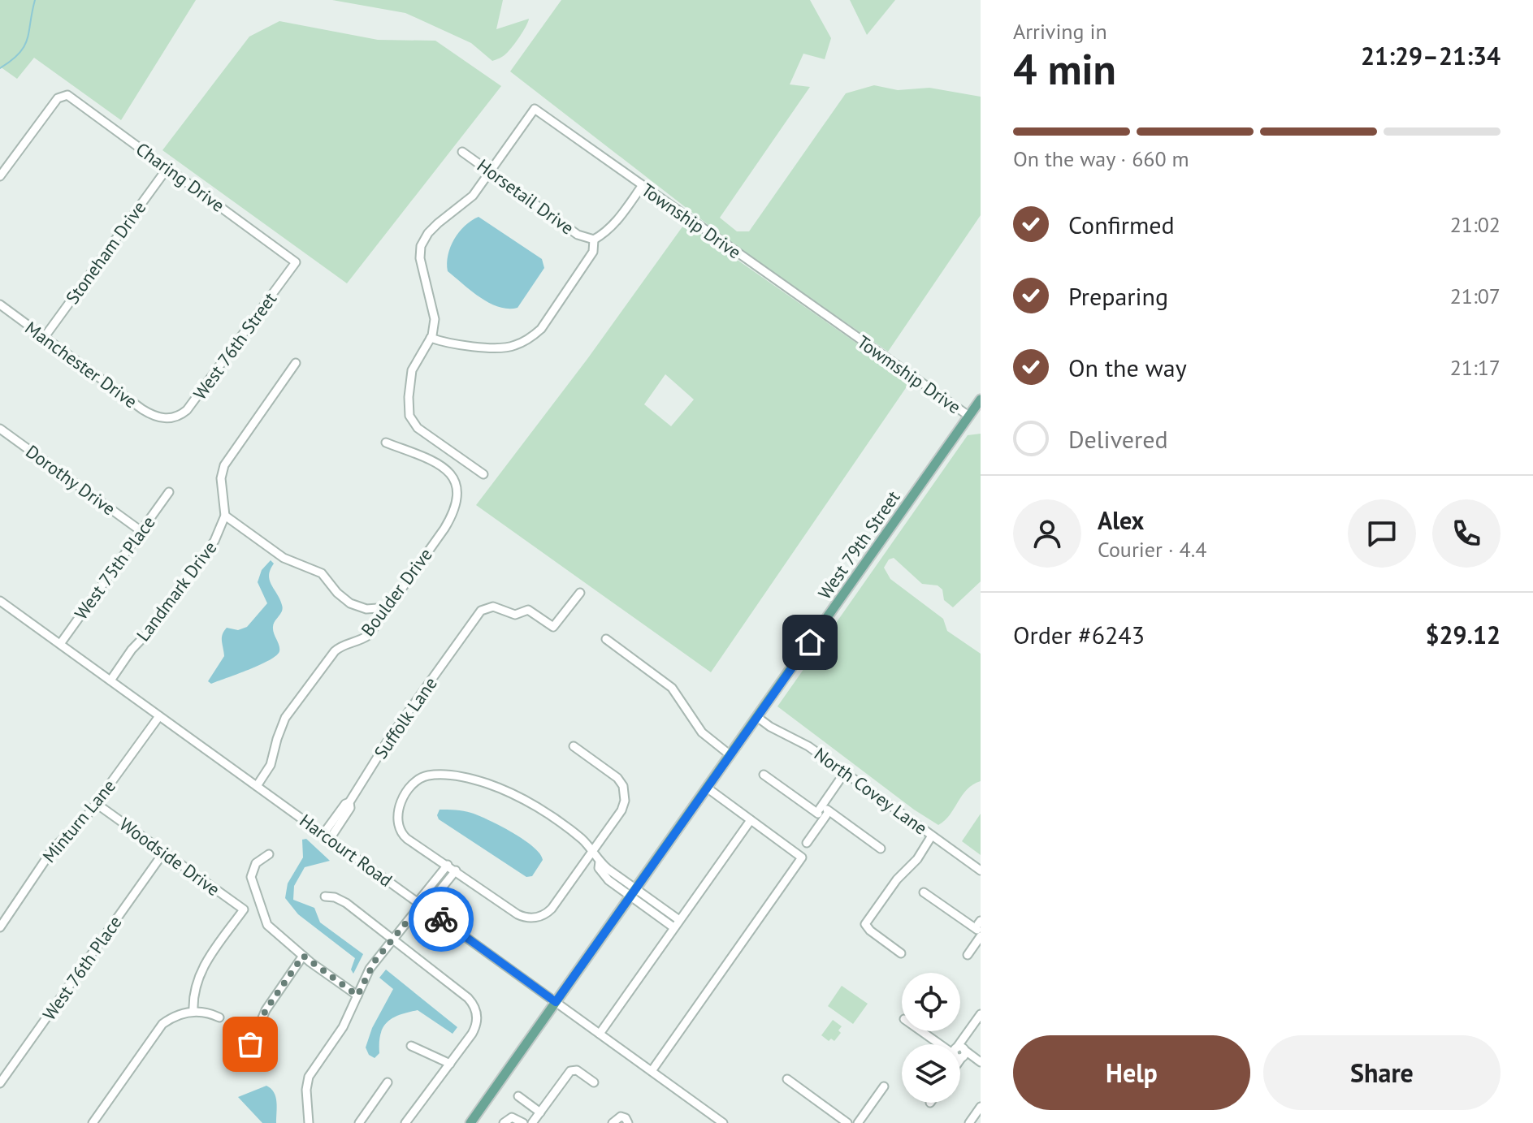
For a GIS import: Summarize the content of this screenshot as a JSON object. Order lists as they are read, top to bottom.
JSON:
{
  "streets": {
    "main road": ["West 79th Street"],
    "street": [
      "Charing Drive",
      "Horsetail Drive",
      "Township Drive",
      "Stoneham Drive",
      "West 76th Street",
      "Manchester Drive",
      "Towmship Drive",
      "Dorothy Drive",
      "West 75th Place",
      "Landmark Drive",
      "Boulder Drive",
      "Suffolk Lane",
      "North Covey Lane",
      "Minturn Lane",
      "Harcourt Road",
      "Woodside Drive",
      "West 76th Place"
    ]
  },
  "crossings": [
    ["Charing Drive", "Stoneham Drive"],
    ["Charing Drive", "West 76th Street"],
    ["Horsetail Drive", "Township Drive"],
    ["Township Drive", "Towmship Drive"],
    ["Stoneham Drive", "Manchester Drive"],
    ["West 76th Street", "Manchester Drive"],
    ["Towmship Drive", "West 79th Street"],
    ["Dorothy Drive", "West 75th Place"],
    ["West 79th Street", "North Covey Lane"],
    ["West 79th Street", "Harcourt Road"],
    ["West 75th Place", "Harcourt Road"],
    ["Landmark Drive", "Harcourt Road"],
    ["Boulder Drive", "Harcourt Road"],
    ["Suffolk Lane", "Harcourt Road"],
    ["Minturn Lane", "Harcourt Road"],
    ["Minturn Lane", "Woodside Drive"],
    ["Woodside Drive", "West 76th Place"]
  ],
  "page": {
    "heading": ["4 min", "Arriving in", "21:29–21:34"],
    "panel": [
      "Alex",
      "Courier · 4.4",
      "Order #6243",
      "$29.12"
    ],
    "bar": "On the way · 660 m",
    "list": [
      ["Confirmed", "21:02"],
      ["Preparing", "21:07"],
      ["On the way", "21:17"],
      "Delivered"
    ],
    "buttons": ["Help", "Share"]
  }
}
